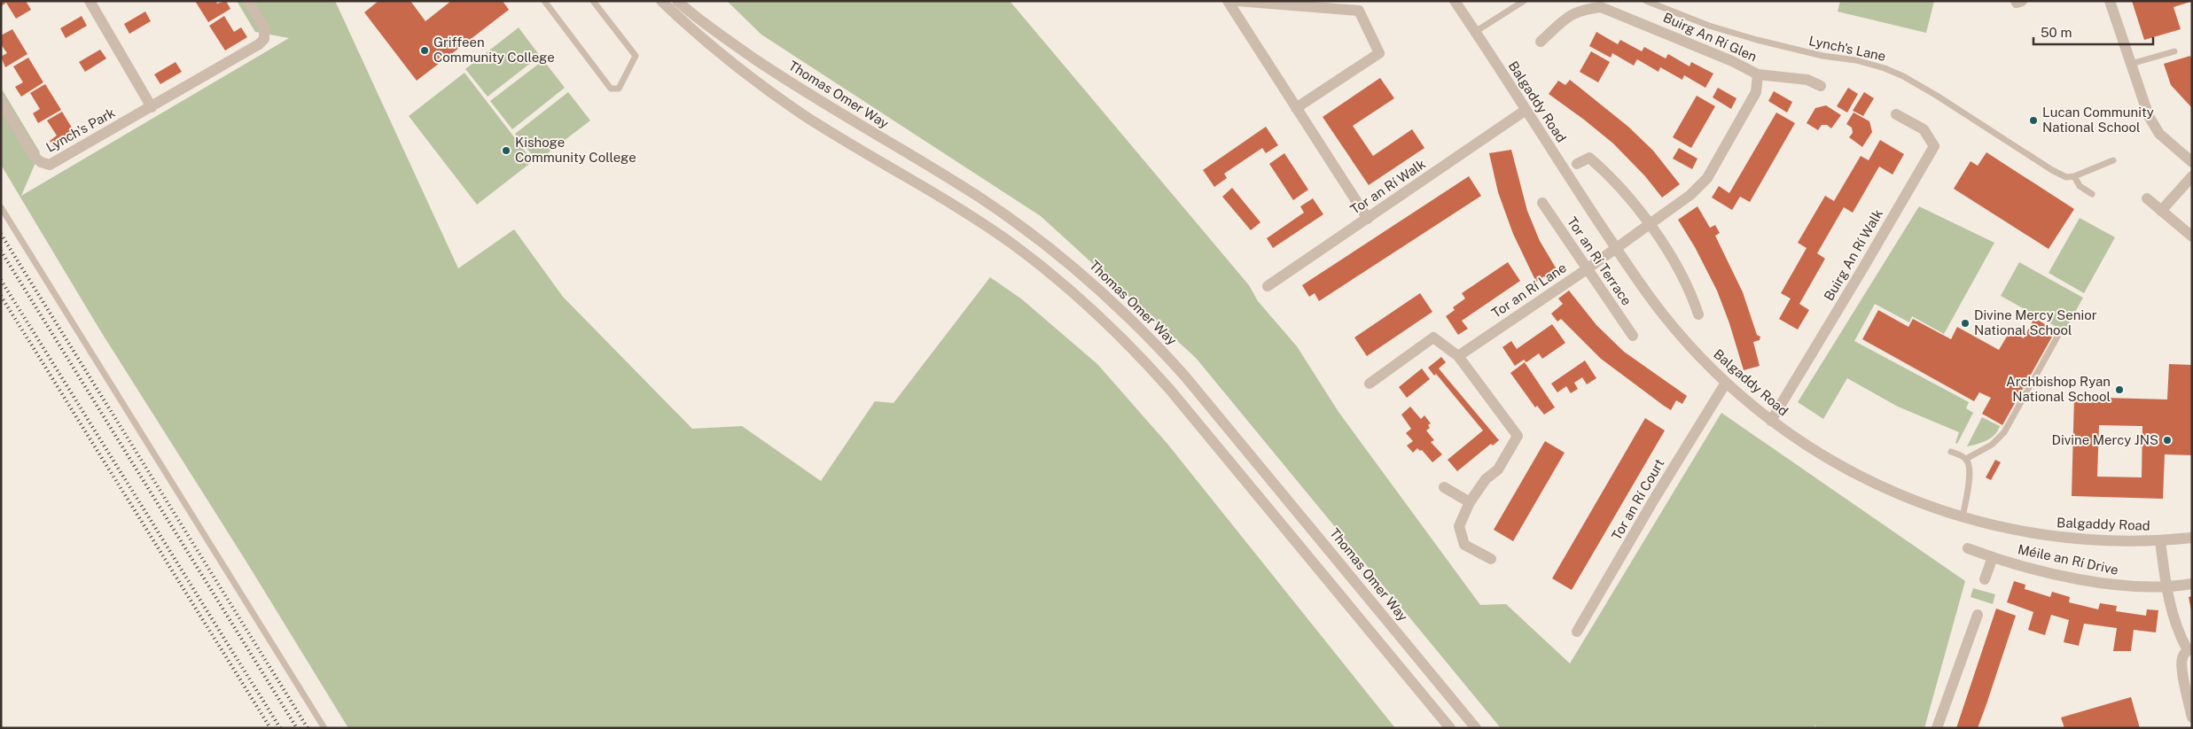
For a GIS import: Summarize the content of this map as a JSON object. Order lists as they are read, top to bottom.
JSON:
{
  "streets": {
    "street": [
      "Buirg An Rí Glen",
      "Thomas Omer Way",
      "Balgaddy Road",
      "Lynch's Park",
      "Tor an Rí Walk",
      "Buirg An Rí Walk",
      "Tor an Rí Terrace",
      "Tor an Rí Lane",
      "Tor an Rí Court",
      "Méile an Rí Drive"
    ],
    "lane": ["Lynch's Lane"]
  },
  "crossings": [
    ["Buirg An Rí Glen", "Balgaddy Road"],
    ["Buirg An Rí Glen", "Tor an Rí Lane"],
    ["Balgaddy Road", "Tor an Rí Walk"],
    ["Balgaddy Road", "Buirg An Rí Walk"],
    ["Balgaddy Road", "Tor an Rí Lane"],
    ["Balgaddy Road", "Tor an Rí Court"],
    ["Tor an Rí Terrace", "Tor an Rí Lane"]
  ],
  "places": [
    "Griffeen Community College",
    "Lucan Community National School",
    "Kishoge Community College",
    "Divine Mercy Senior National School",
    "Archbishop Ryan National School",
    "Divine Mercy JNS"
  ],
  "scale_bar": "50 m"
}
